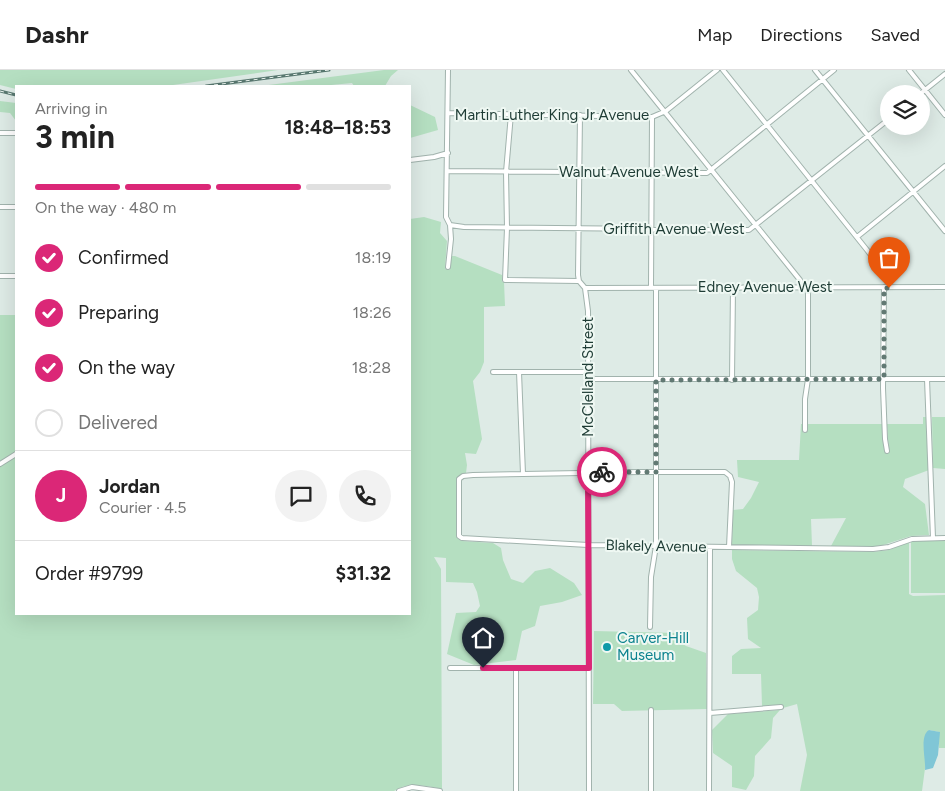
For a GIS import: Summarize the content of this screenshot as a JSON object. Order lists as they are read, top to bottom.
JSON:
{
  "streets": {
    "street": [
      "Martin Luther King Jr Avenue",
      "Walnut Avenue West",
      "Griffith Avenue West",
      "Edney Avenue West",
      "McClelland Street",
      "Blakely Avenue"
    ]
  },
  "crossings": [
    ["Martin Luther King Jr Avenue", "Walnut Avenue West"],
    ["Martin Luther King Jr Avenue", "Griffith Avenue West"],
    ["Edney Avenue West", "McClelland Street"],
    ["McClelland Street", "Blakely Avenue"]
  ],
  "places": ["Carver-Hill Museum"],
  "page": {
    "header": "Dashr",
    "nav": ["Map", "Directions", "Saved"],
    "heading": ["3 min", "Arriving in", "18:48–18:53"],
    "panel": [
      "Jordan",
      "Courier · 4.5",
      "Order #9799",
      "$31.32"
    ],
    "bar": "On the way · 480 m",
    "list": [
      ["Confirmed", "18:19"],
      ["Preparing", "18:26"],
      ["On the way", "18:28"],
      "Delivered"
    ],
    "round": "J"
  }
}
